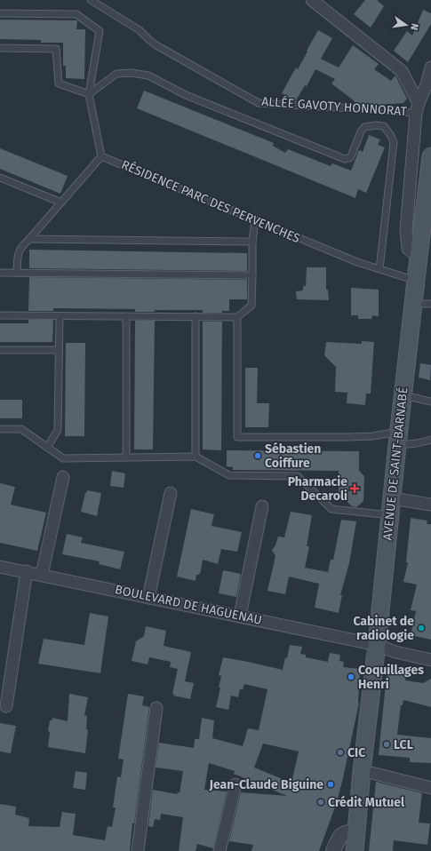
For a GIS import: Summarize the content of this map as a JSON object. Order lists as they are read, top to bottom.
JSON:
{
  "streets": {
    "main road": ["AVENUE DE SAINT-BARNABÉ"],
    "street": ["BOULEVARD DE HAGUENAU"],
    "lane": ["ALLÉE GAVOTY HONNORAT", "RÉSIDENCE PARC DES PERVENCHES"]
  },
  "crossings": [
    ["RÉSIDENCE PARC DES PERVENCHES", "AVENUE DE SAINT-BARNABÉ"],
    ["AVENUE DE SAINT-BARNABÉ", "BOULEVARD DE HAGUENAU"]
  ],
  "places": {
    "other": [
      "Sébastien Coiffure",
      "Cabinet de radiologie",
      "Coquillages Henri",
      "LCL",
      "CIC",
      "Jean-Claude Biguine",
      "Crédit Mutuel"
    ],
    "health": ["Pharmacie Decaroli"]
  },
  "north": "right"
}
